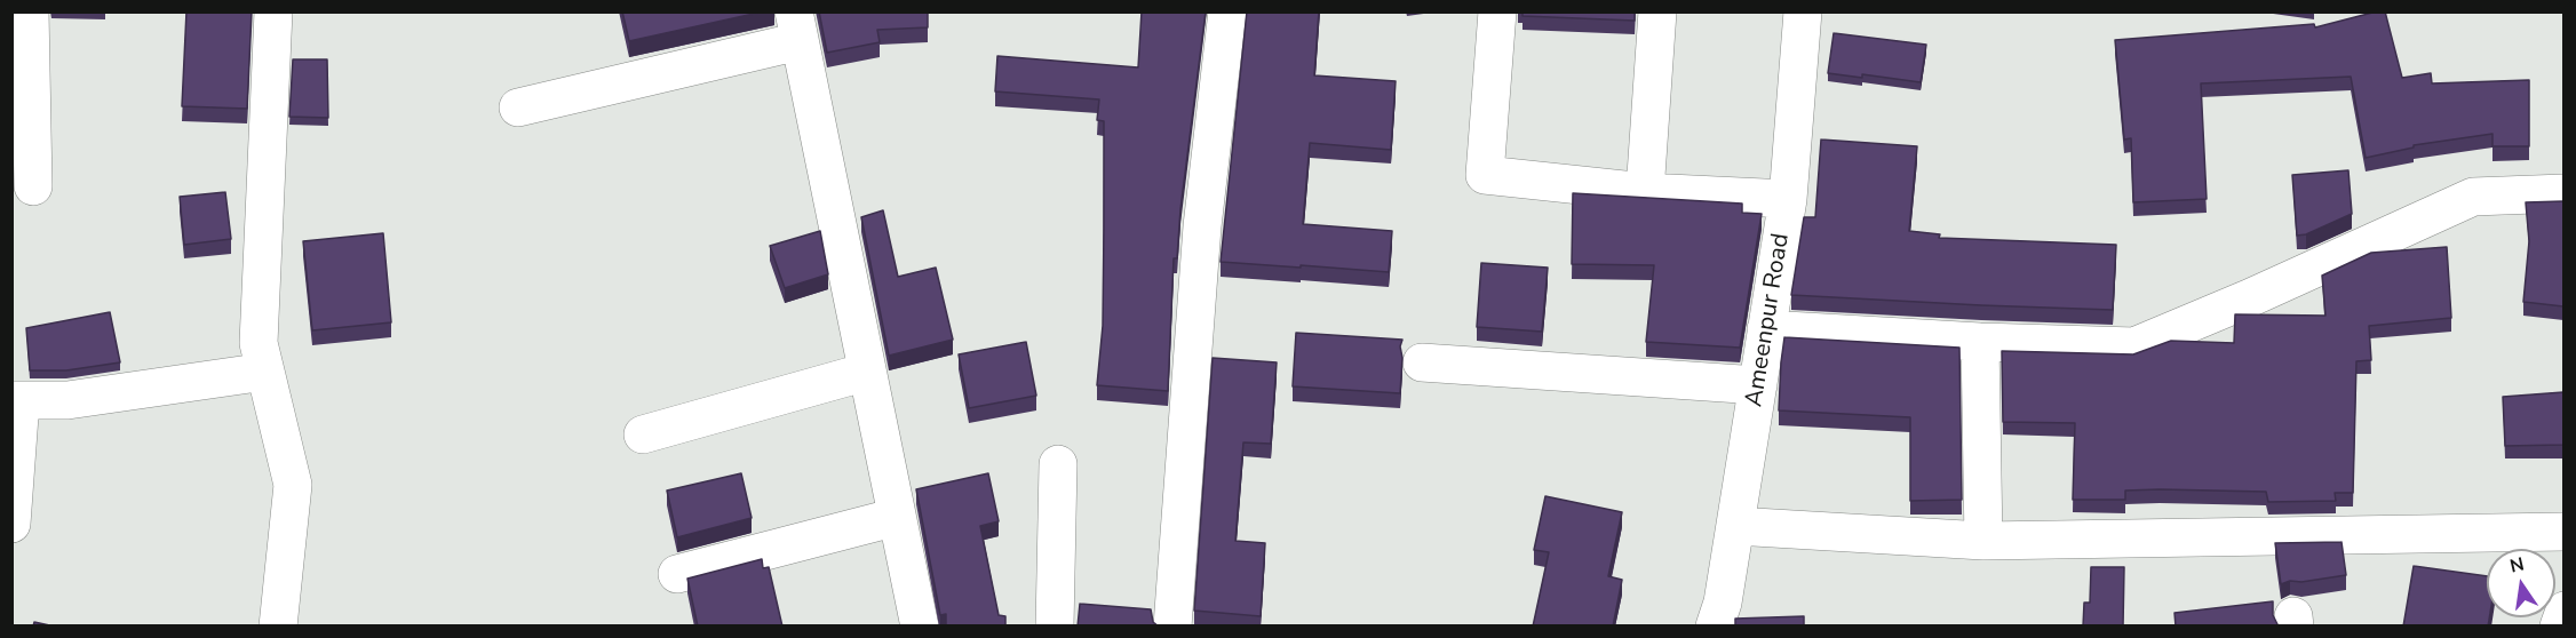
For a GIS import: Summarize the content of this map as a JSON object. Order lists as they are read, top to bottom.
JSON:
{
  "streets": {
    "street": ["Ameenpur Road"]
  },
  "north": "top"
}
